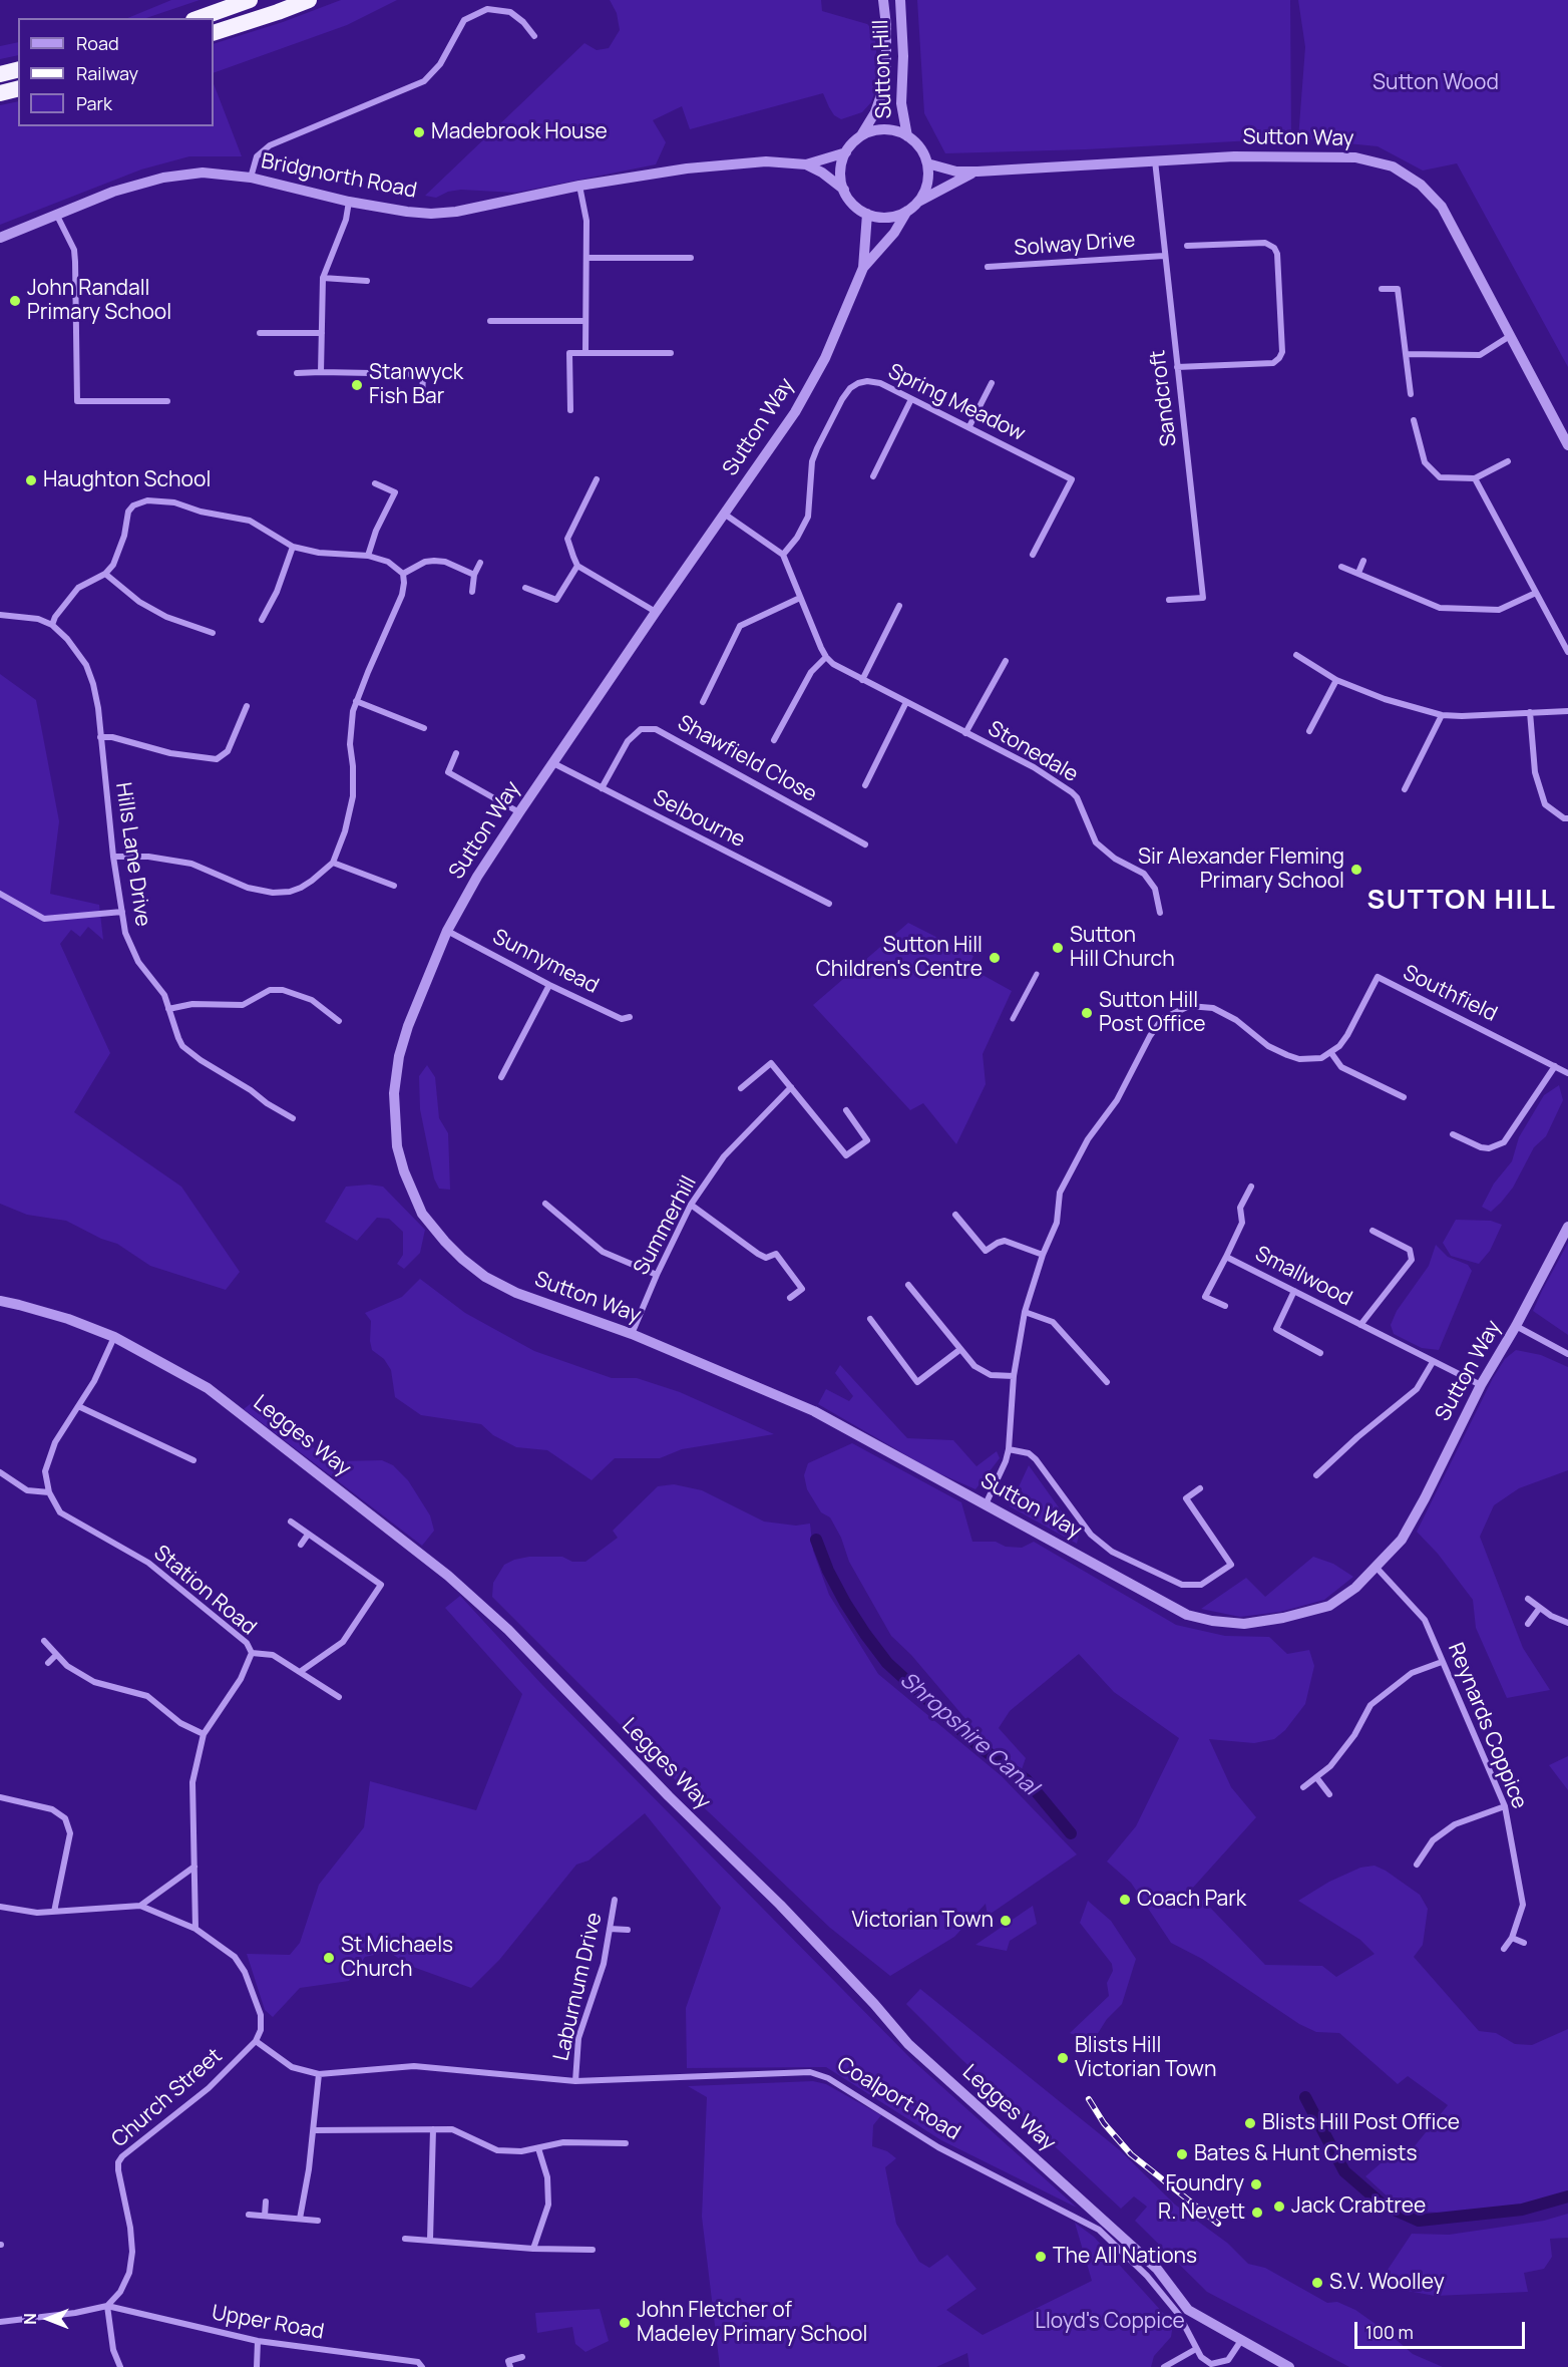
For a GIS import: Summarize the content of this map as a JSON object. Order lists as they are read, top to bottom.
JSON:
{
  "streets": {
    "street": [
      "Sutton Hill",
      "Sutton Way",
      "Bridgnorth Road",
      "Solway Drive",
      "Sandcroft",
      "Spring Meadow",
      "Stonedale",
      "Shawfield Close",
      "Selbourne",
      "Hills Lane Drive",
      "Sunnymead",
      "Southfield",
      "Summerhill",
      "Smallwood",
      "Legges Way",
      "Station Road",
      "Reynards Coppice",
      "Laburnum Drive",
      "Church Street",
      "Coalport Road",
      "Upper Road"
    ]
  },
  "crossings": [
    ["Sutton Hill", "Sutton Way"],
    ["Sutton Hill", "Bridgnorth Road"],
    ["Sutton Way", "Bridgnorth Road"],
    ["Sutton Way", "Sandcroft"],
    ["Sutton Way", "Selbourne"],
    ["Sutton Way", "Sunnymead"],
    ["Sutton Way", "Summerhill"],
    ["Sutton Way", "Smallwood"],
    ["Sutton Way", "Reynards Coppice"],
    ["Solway Drive", "Sandcroft"],
    ["Shawfield Close", "Selbourne"],
    ["Laburnum Drive", "Coalport Road"],
    ["Church Street", "Coalport Road"],
    ["Church Street", "Upper Road"]
  ],
  "districts": ["SUTTON HILL"],
  "water": ["Shropshire Canal"],
  "parks": ["Sutton Wood", "Lloyd's Coppice"],
  "places": [
    "Madebrook House",
    "John Randall Primary School",
    "Stanwyck Fish Bar",
    "Haughton School",
    "Sir Alexander Fleming Primary School",
    "Sutton Hill Church",
    "Sutton Hill Children's Centre",
    "Sutton Hill Post Office",
    "Coach Park",
    "Victorian Town",
    "St Michaels Church",
    "Blists Hill Victorian Town",
    "Blists Hill Post Office",
    "Bates & Hunt Chemists",
    "Foundry",
    "Jack Crabtree",
    "R. Nevett",
    "The All Nations",
    "S.V. Woolley",
    "John Fletcher of Madeley Primary School"
  ],
  "legend": ["Road", "Railway", "Park"],
  "scale_bar": "100 m",
  "north": "left"
}
